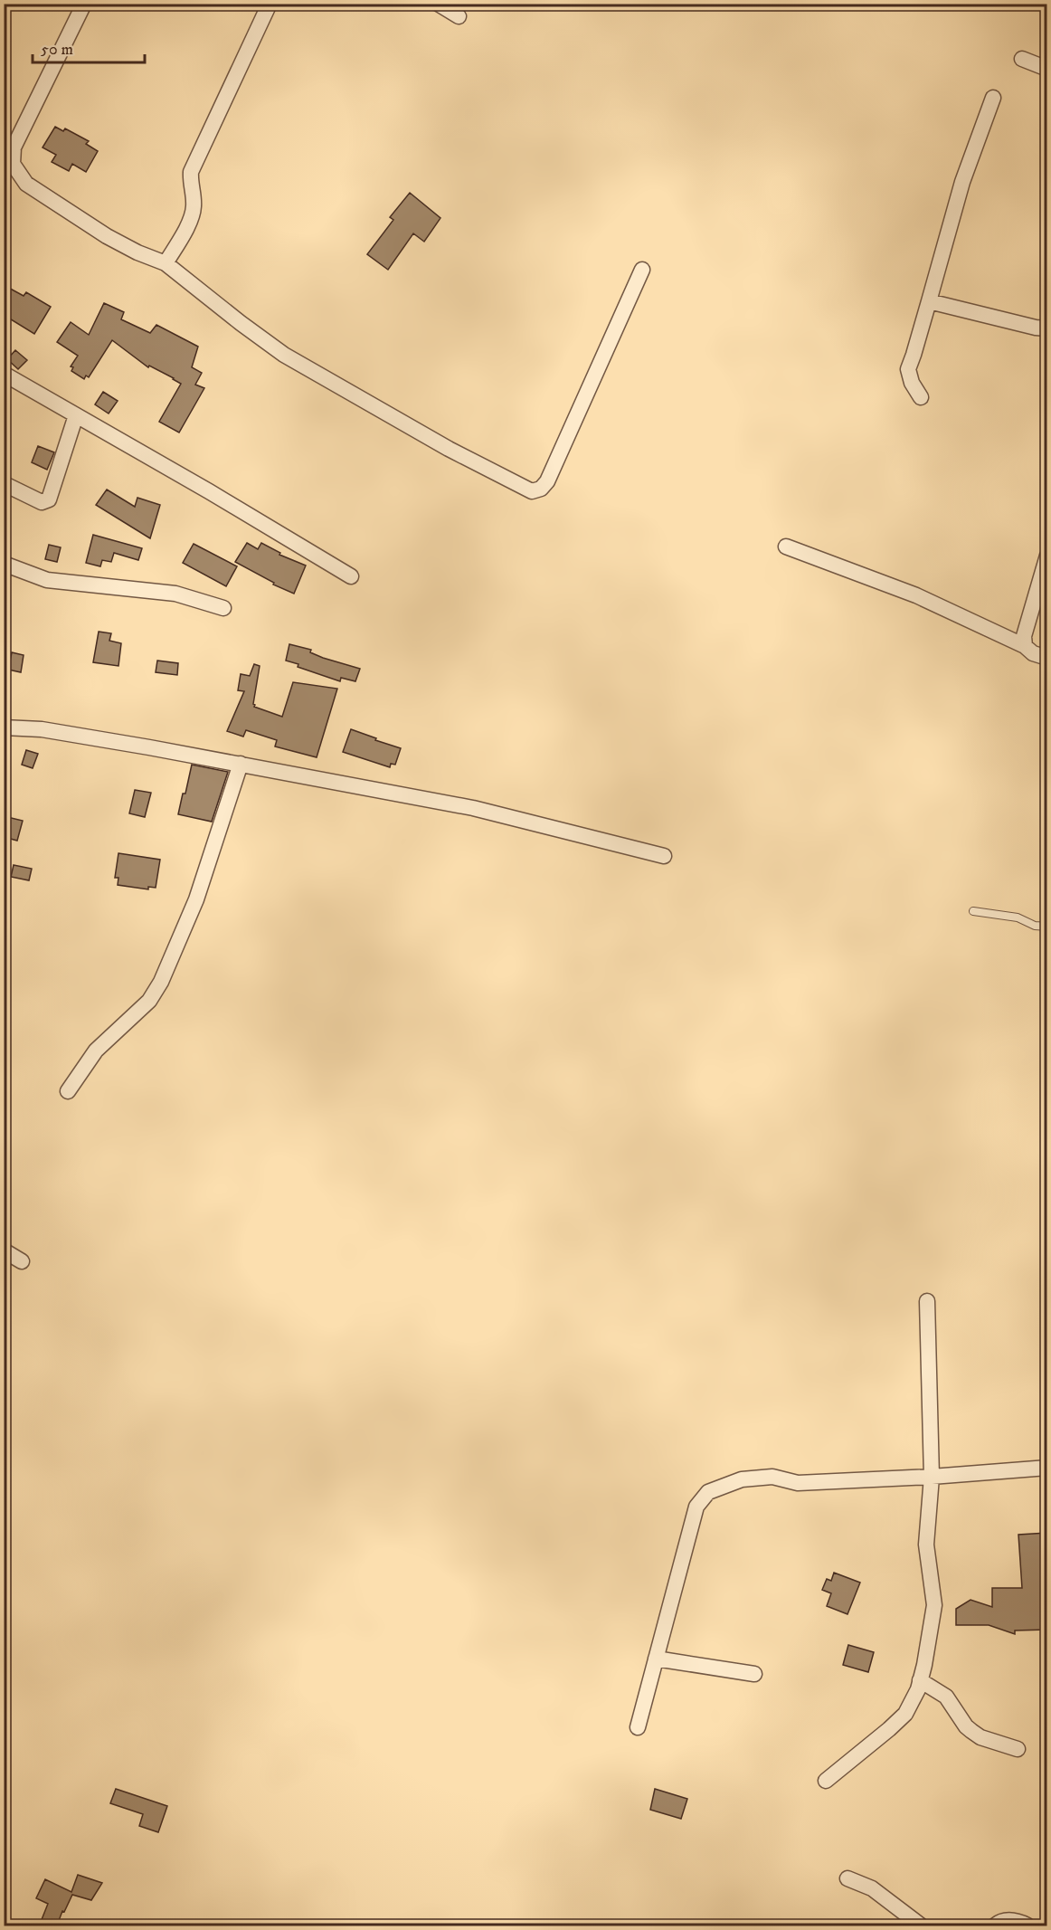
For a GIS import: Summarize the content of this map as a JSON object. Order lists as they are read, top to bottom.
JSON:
{
  "scale_bar": "50 m"
}
